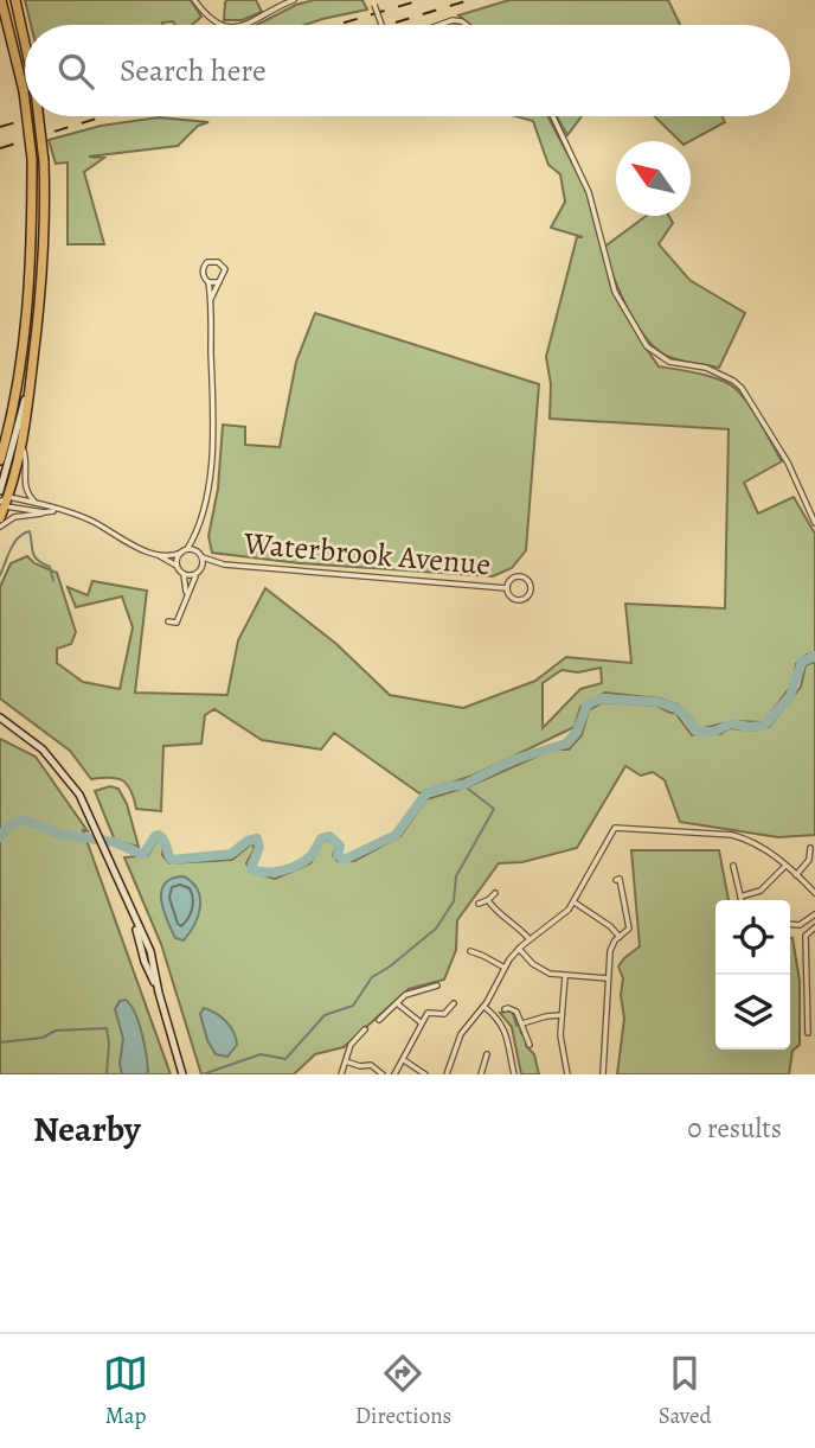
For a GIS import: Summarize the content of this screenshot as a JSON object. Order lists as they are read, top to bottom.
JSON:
{
  "streets": {
    "street": ["Waterbrook Avenue"]
  },
  "north": "top left",
  "page": {
    "search": "Search here",
    "heading": ["Nearby", "0 results"],
    "nav": ["Map", "Directions", "Saved"]
  }
}
